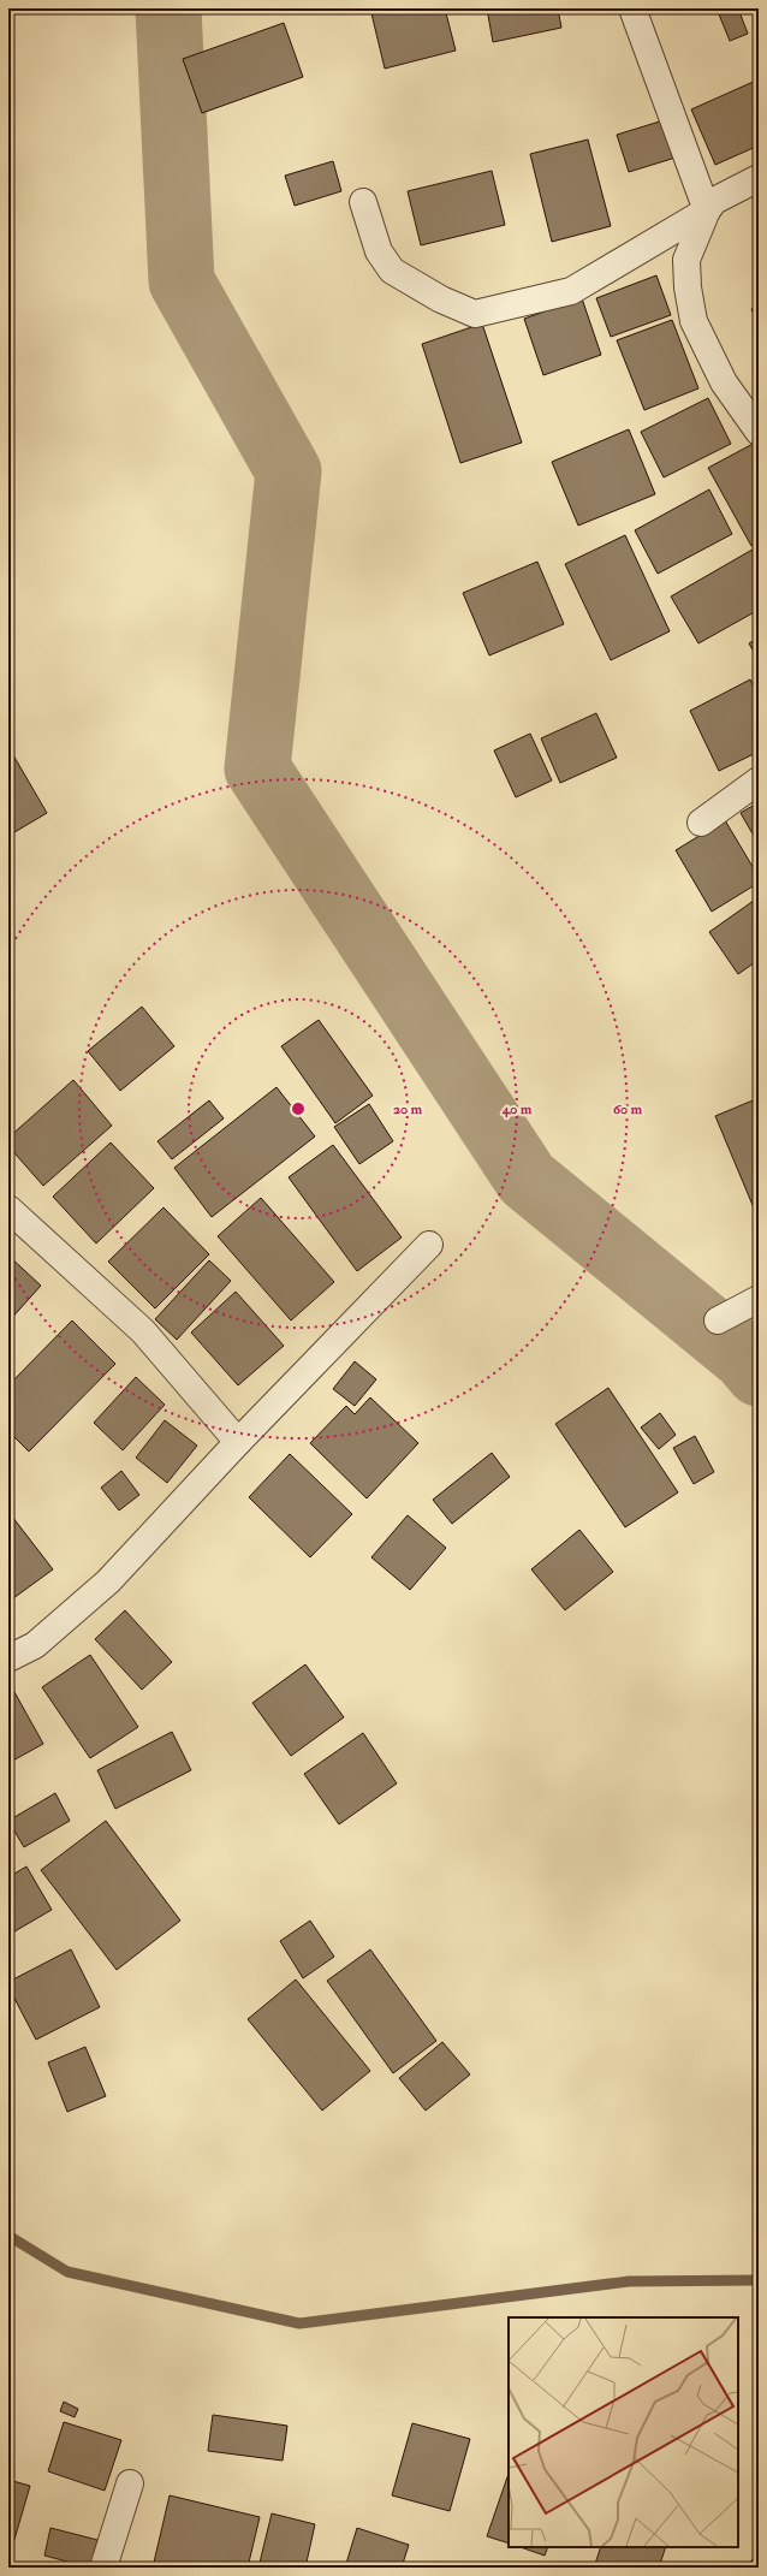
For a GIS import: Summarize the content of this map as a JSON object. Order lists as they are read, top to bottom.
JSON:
{
  "rings": ["20 m", "40 m", "60 m"]
}
